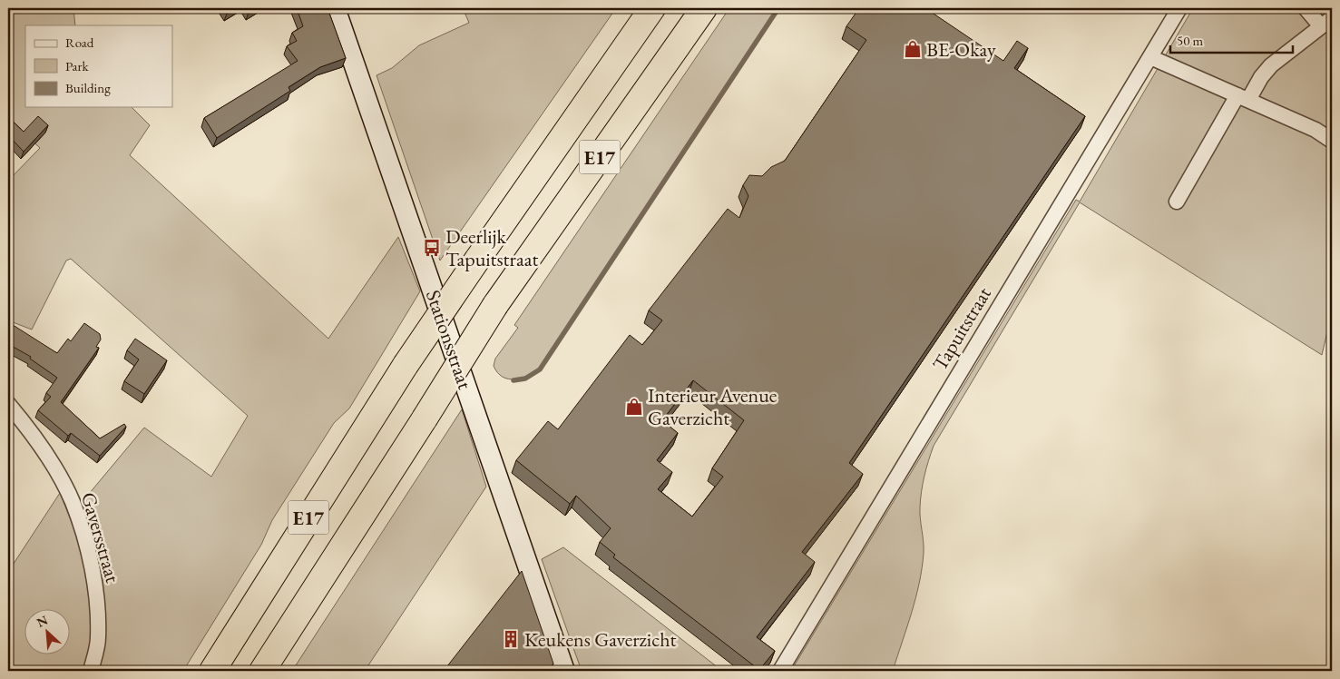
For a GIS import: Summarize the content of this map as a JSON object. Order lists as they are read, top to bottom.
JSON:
{
  "streets": {
    "highway": ["E17"],
    "street": ["Tapuitstraat", "Stationsstraat", "Gaversstraat"]
  },
  "places": {
    "shop": ["BE-Okay", "Interieur Avenue Gaverzicht"],
    "bus stop": ["Deerlijk Tapuitstraat"],
    "building": ["Keukens Gaverzicht"]
  },
  "legend": ["Road", "Park", "Building"],
  "scale_bar": "50 m",
  "north": "top left"
}
